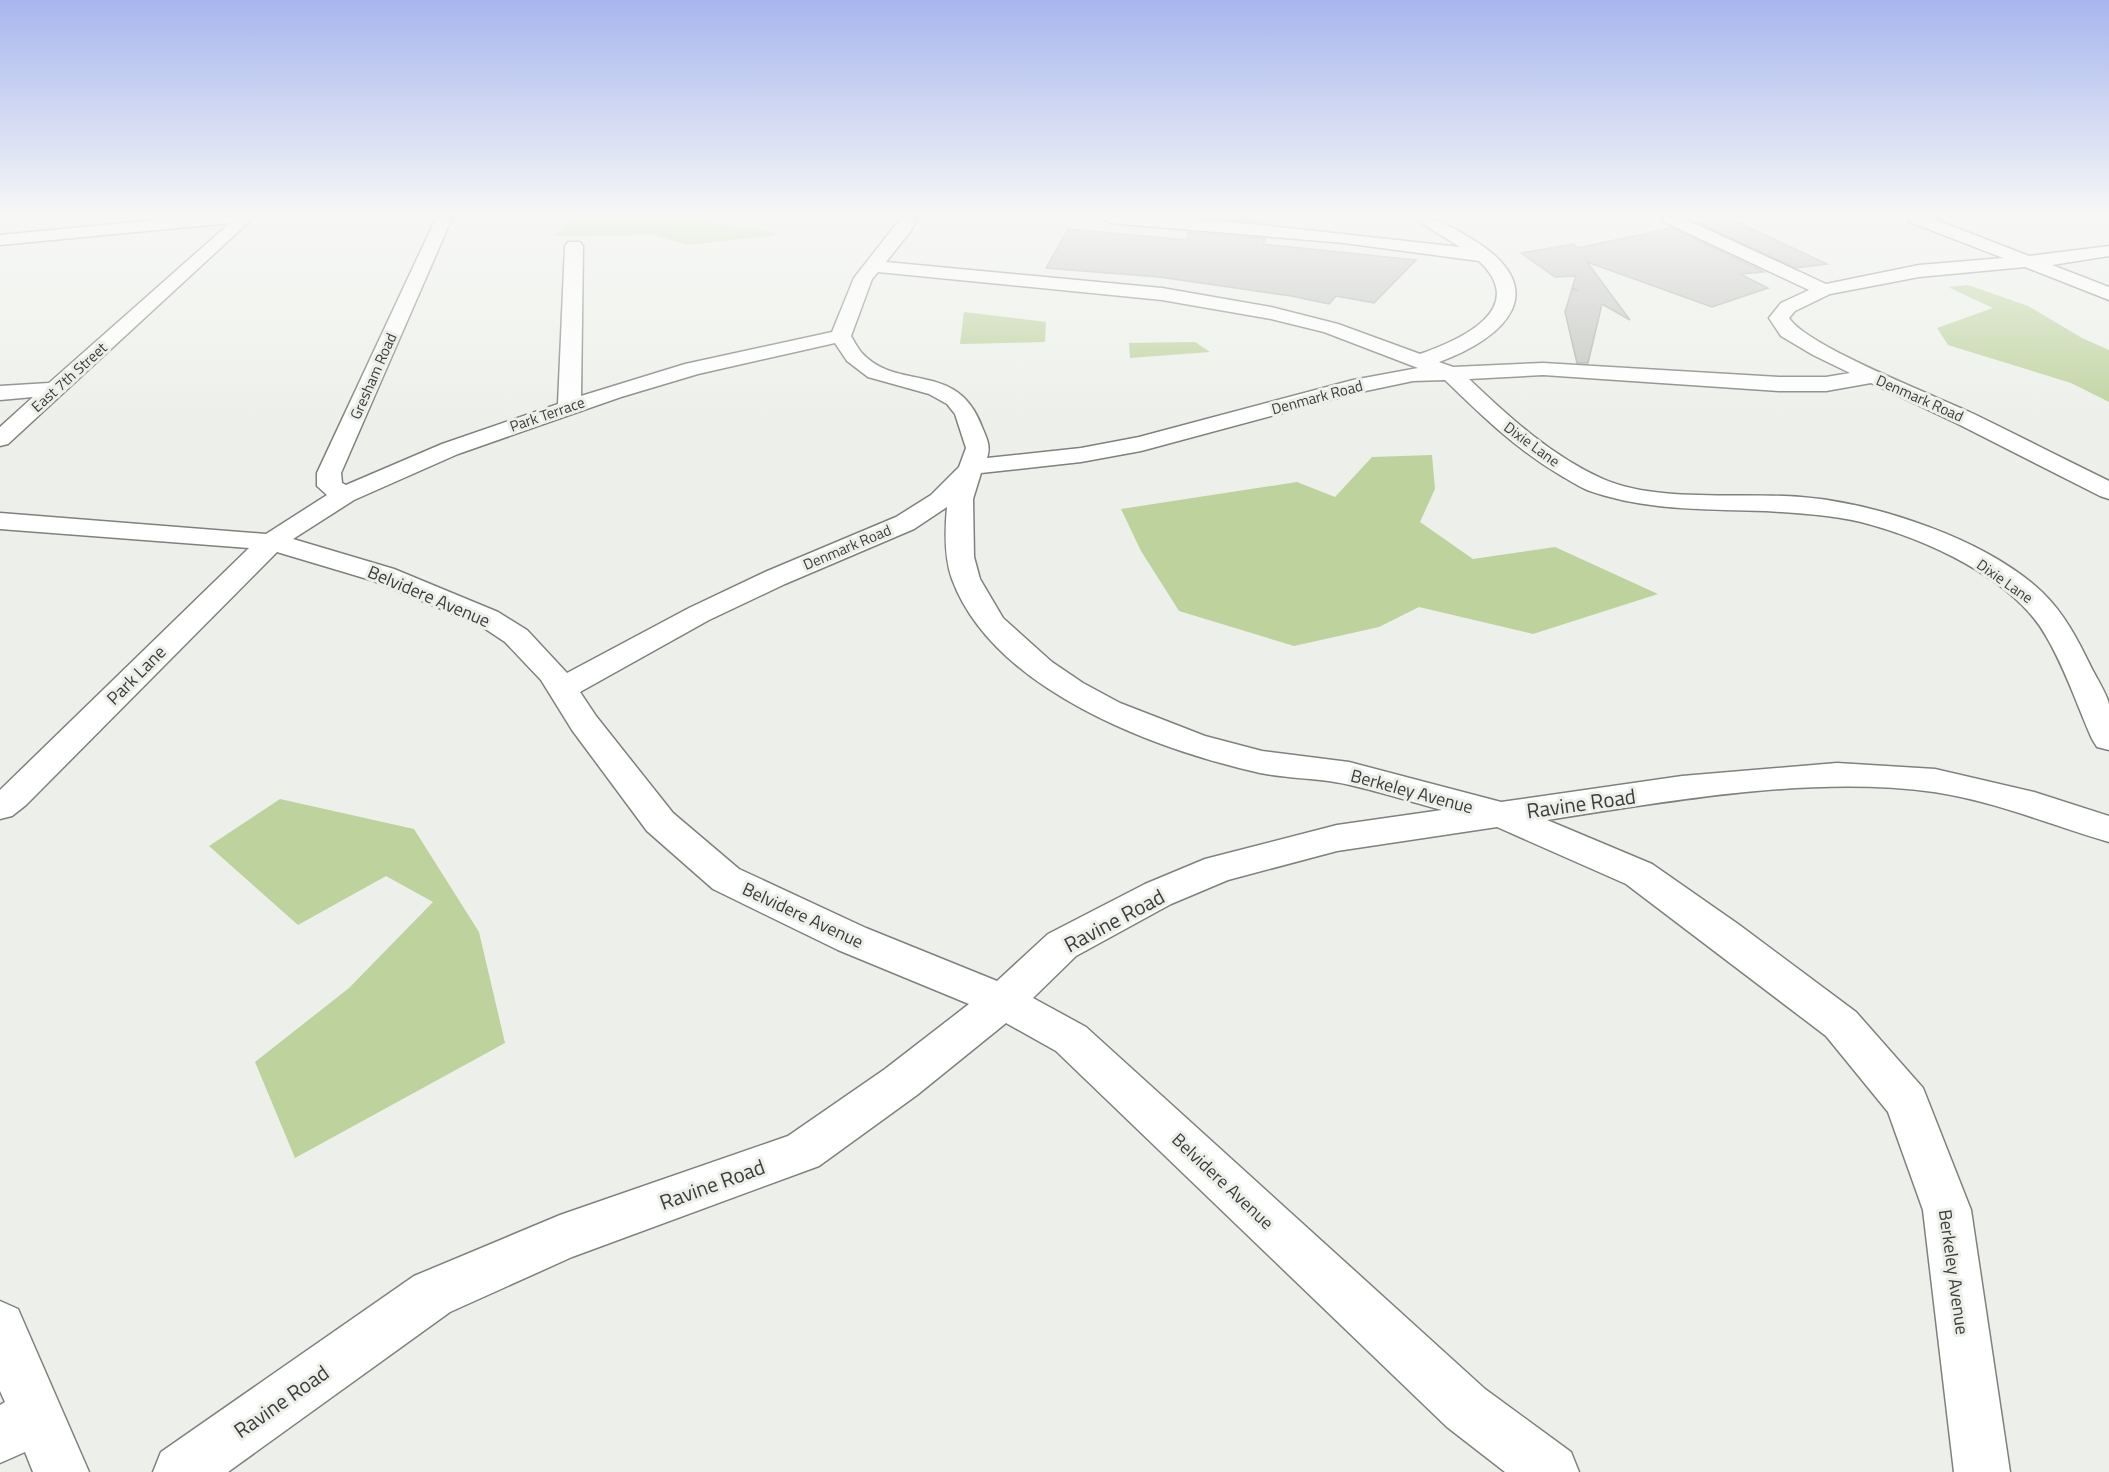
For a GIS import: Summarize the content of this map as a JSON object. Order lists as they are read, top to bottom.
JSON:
{
  "streets": {
    "street": [
      "Gresham Road",
      "East 7th Street",
      "Denmark Road",
      "Park Terrace",
      "Dixie Lane",
      "Belvidere Avenue",
      "Park Lane",
      "Berkeley Avenue",
      "Ravine Road"
    ]
  },
  "crossings": [
    ["Gresham Road", "Park Terrace"],
    ["Denmark Road", "Dixie Lane"],
    ["Denmark Road", "Belvidere Avenue"],
    ["Denmark Road", "Berkeley Avenue"],
    ["Park Terrace", "Belvidere Avenue"],
    ["Park Terrace", "Park Lane"],
    ["Park Terrace", "Berkeley Avenue"],
    ["Belvidere Avenue", "Park Lane"],
    ["Belvidere Avenue", "Ravine Road"],
    ["Berkeley Avenue", "Ravine Road"]
  ]
}
